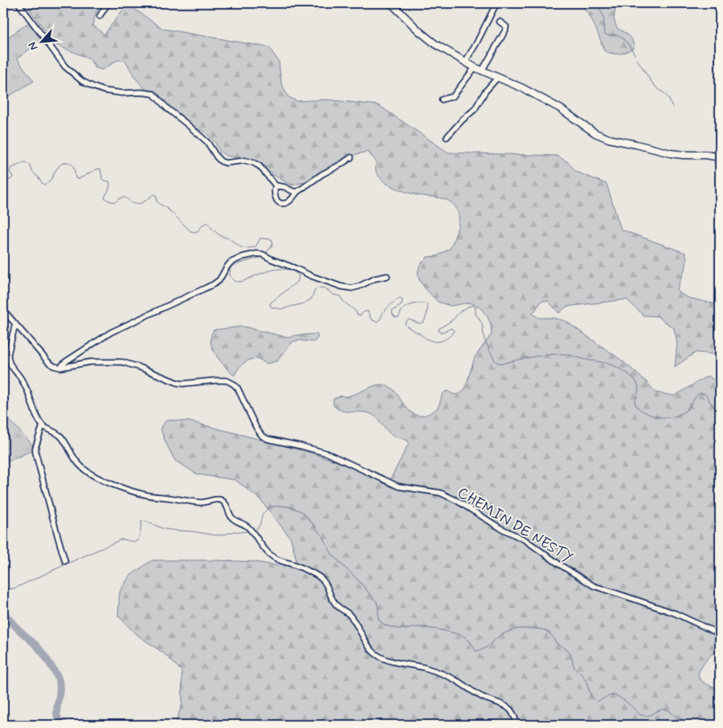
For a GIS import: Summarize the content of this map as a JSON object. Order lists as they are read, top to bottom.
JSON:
{
  "streets": {
    "street": ["CHEMIN DE NESTY"]
  },
  "north": "bottom left"
}
